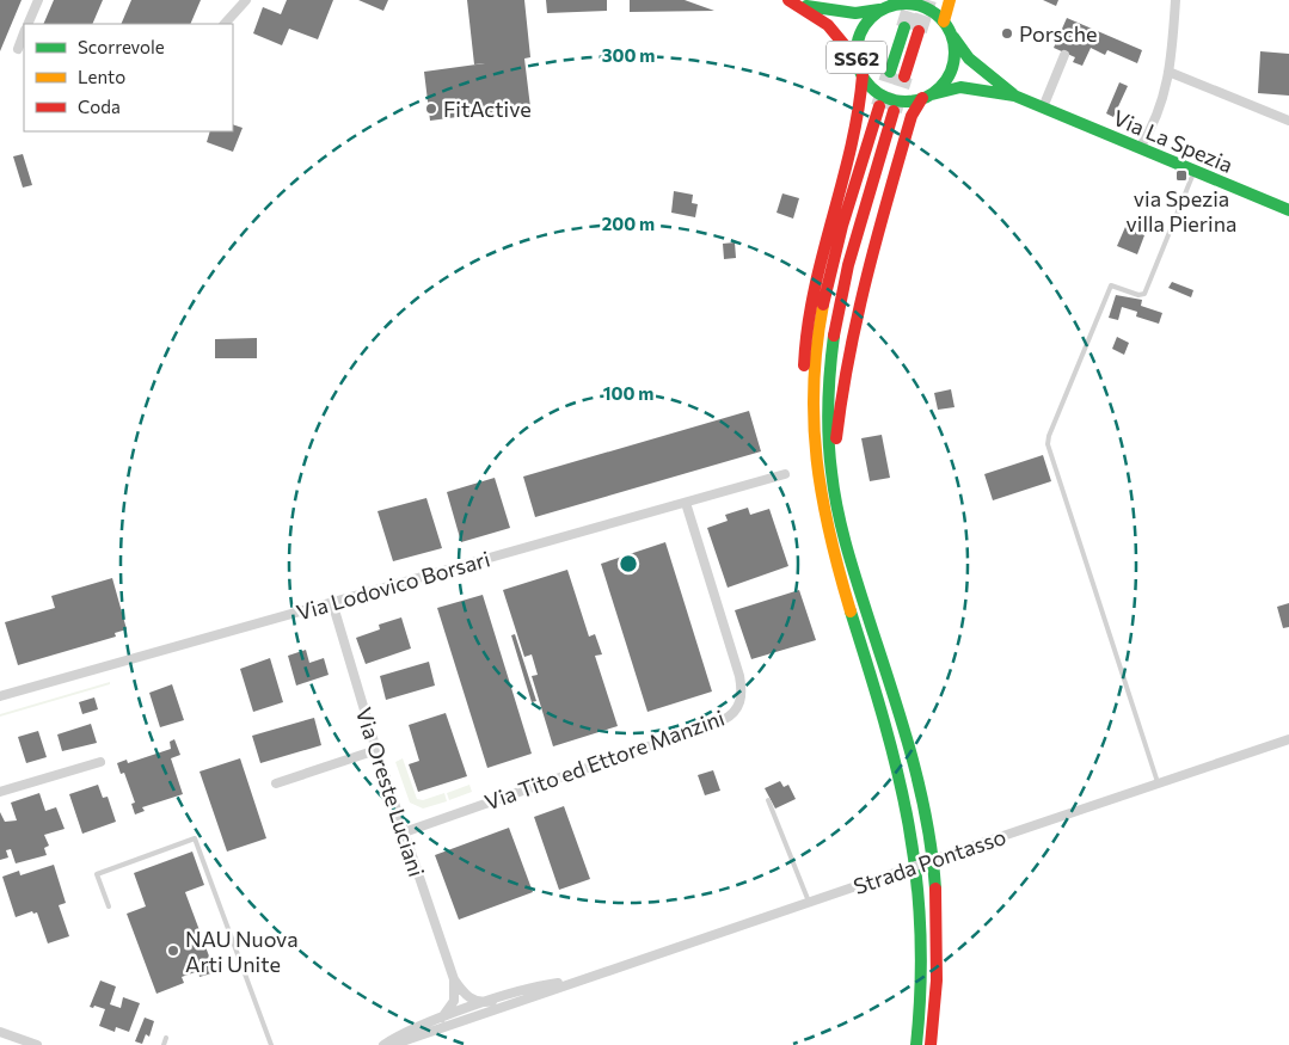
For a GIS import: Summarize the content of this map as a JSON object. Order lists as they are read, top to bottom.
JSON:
{
  "streets": {
    "main road": ["SS62", "Via La Spezia"],
    "street": [
      "Via Lodovico Borsari",
      "Via Tito ed Ettore Manzini",
      "Via Oreste Luciani",
      "Strada Pontasso"
    ]
  },
  "crossings": [
    ["Via Lodovico Borsari", "Via Tito ed Ettore Manzini"],
    ["Via Lodovico Borsari", "Via Oreste Luciani"],
    ["Via Tito ed Ettore Manzini", "Via Oreste Luciani"],
    ["Via Oreste Luciani", "Strada Pontasso"]
  ],
  "places": {
    "other": ["Porsche", "FitActive", "NAU Nuova Arti Unite"],
    "transit": ["via Spezia villa Pierina"]
  },
  "legend": ["Scorrevole", "Lento", "Coda"],
  "rings": ["300 m", "200 m", "100 m"]
}
